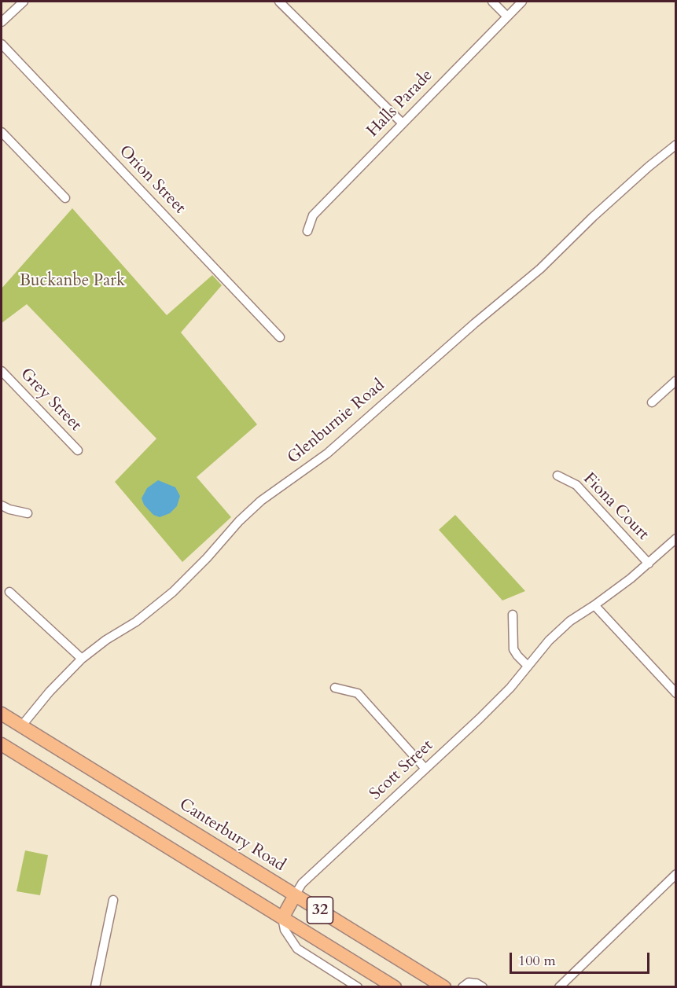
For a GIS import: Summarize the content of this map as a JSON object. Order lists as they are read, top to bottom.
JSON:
{
  "streets": {
    "main road": ["Canterbury Road", "32"],
    "street": [
      "Halls Parade",
      "Orion Street",
      "Grey Street",
      "Glenburnie Road",
      "Fiona Court",
      "Scott Street"
    ]
  },
  "crossings": [
    ["Glenburnie Road", "Canterbury Road"],
    ["Fiona Court", "Scott Street"],
    ["Scott Street", "Canterbury Road"]
  ],
  "parks": ["Buckanbe Park"],
  "scale_bar": "100 m"
}
